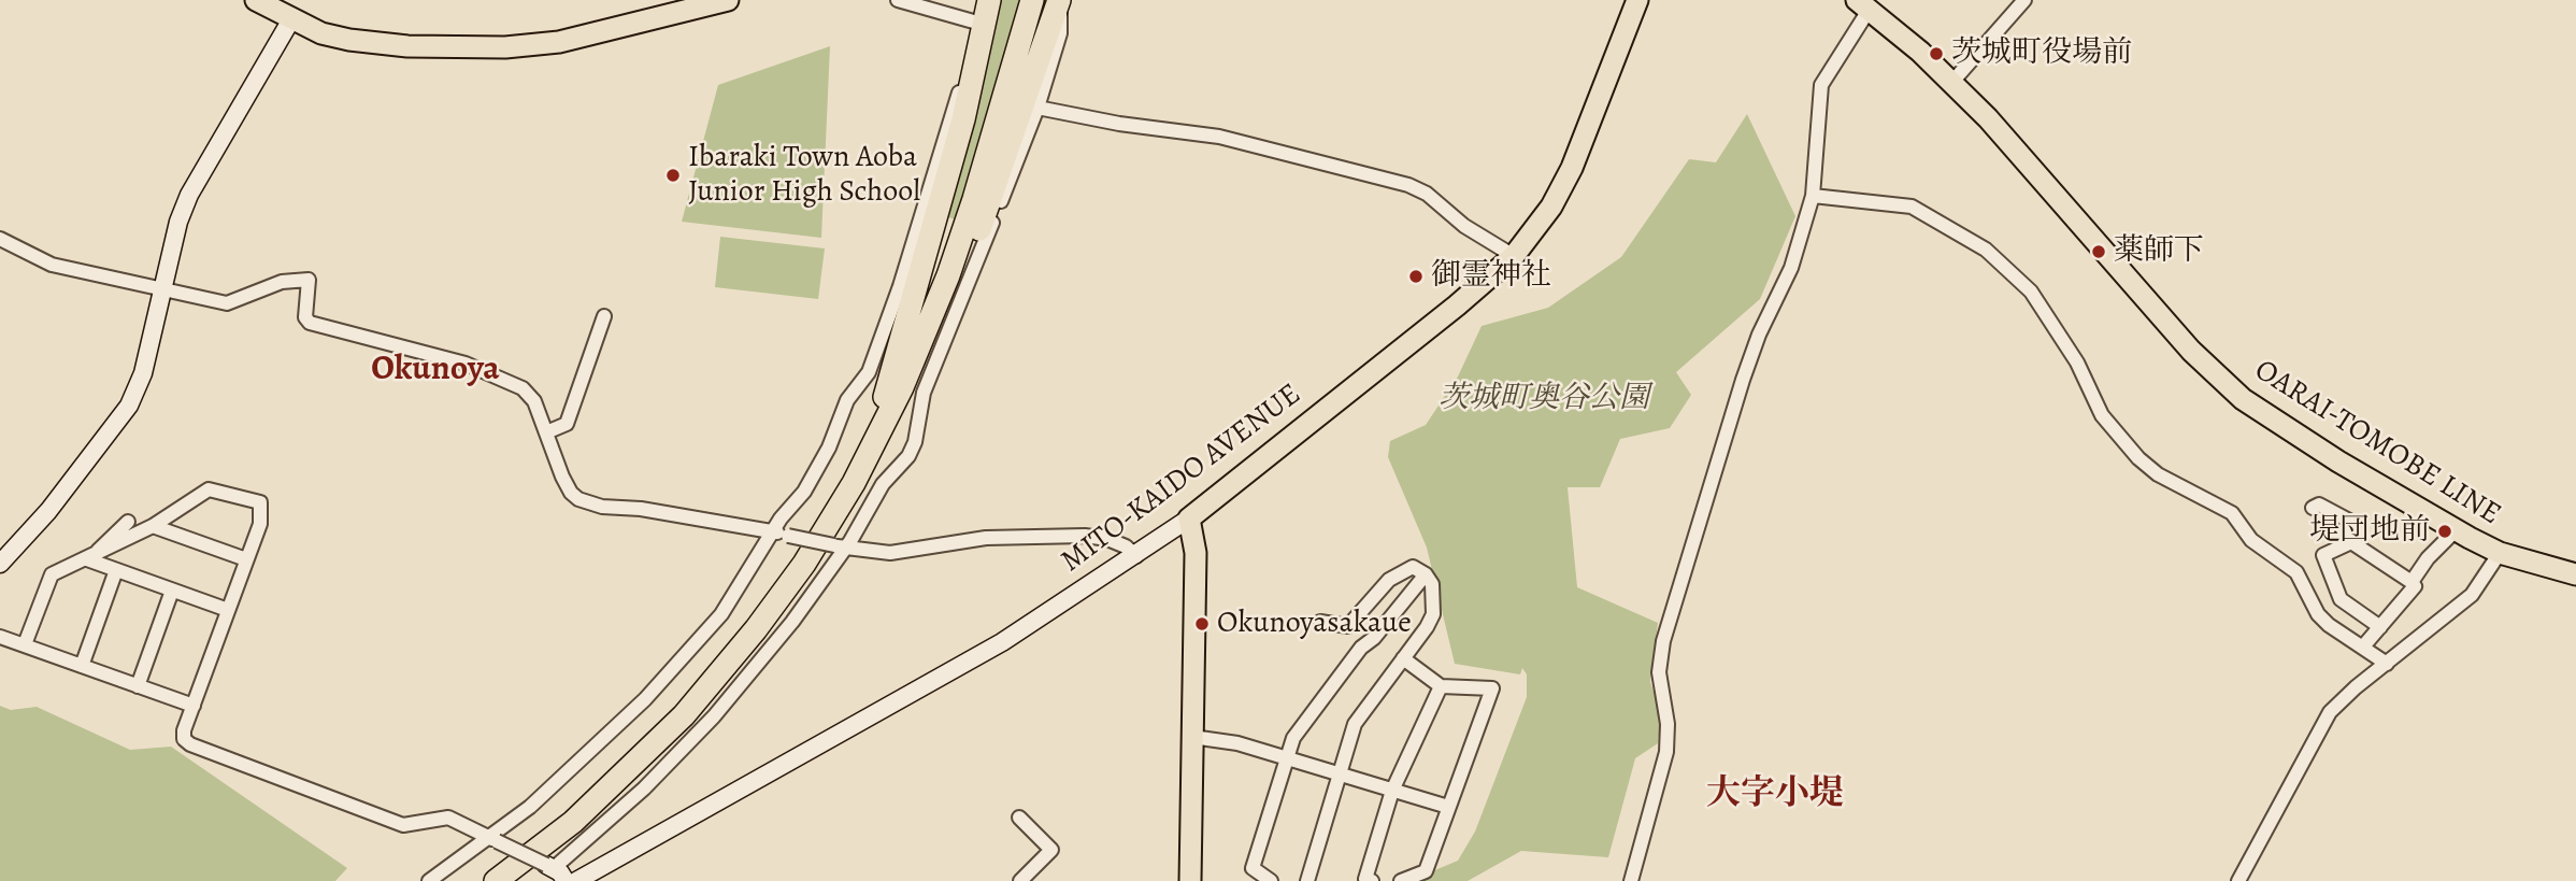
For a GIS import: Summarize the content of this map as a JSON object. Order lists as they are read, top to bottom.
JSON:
{
  "streets": {
    "main road": ["OARAI-TOMOBE LINE", "MITO-KAIDO AVENUE"]
  },
  "districts": ["Okunoya", "大字小堤"],
  "parks": ["茨城町奥谷公園"],
  "places": [
    "茨城町役場前",
    "Ibaraki Town Aoba Junior High School",
    "薬師下",
    "御霊神社",
    "堤団地前",
    "Okunoyasakaue"
  ]
}
